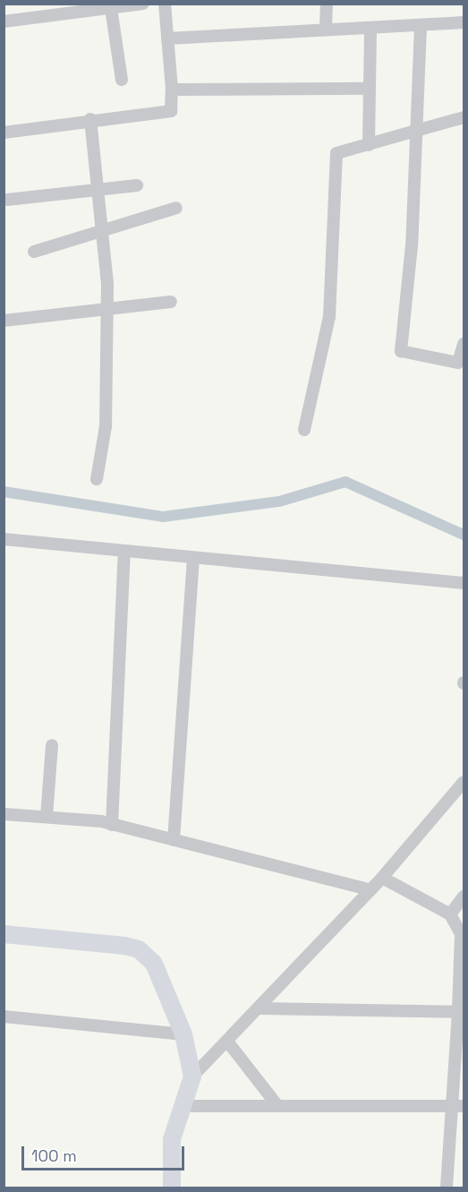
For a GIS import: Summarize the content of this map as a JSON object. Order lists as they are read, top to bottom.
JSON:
{
  "scale_bar": "100 m"
}
